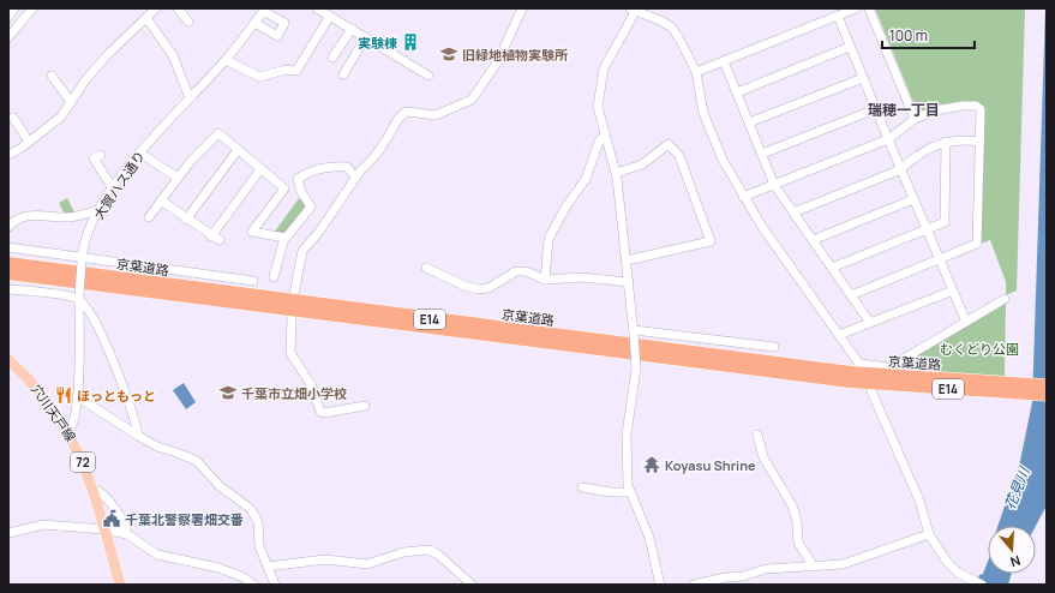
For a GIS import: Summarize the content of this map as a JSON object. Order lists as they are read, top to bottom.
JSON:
{
  "streets": {
    "highway": ["京葉道路", "E14"],
    "main road": ["穴川天戸線", "72"],
    "street": ["大賀ハス通り"]
  },
  "crossings": [
    ["大賀ハス通り", "穴川天戸線"]
  ],
  "districts": ["瑞穂一丁目"],
  "water": ["花見川"],
  "parks": ["むくどり公園"],
  "places": {
    "building": ["実験棟"],
    "school or university": ["旧緑地植物実験所", "千葉市立畑小学校"],
    "restaurant": ["ほっともっと"],
    "temple": ["Koyasu Shrine"],
    "public building": ["千葉北警察署畑交番"]
  },
  "scale_bar": "100 m",
  "north": "bottom"
}
